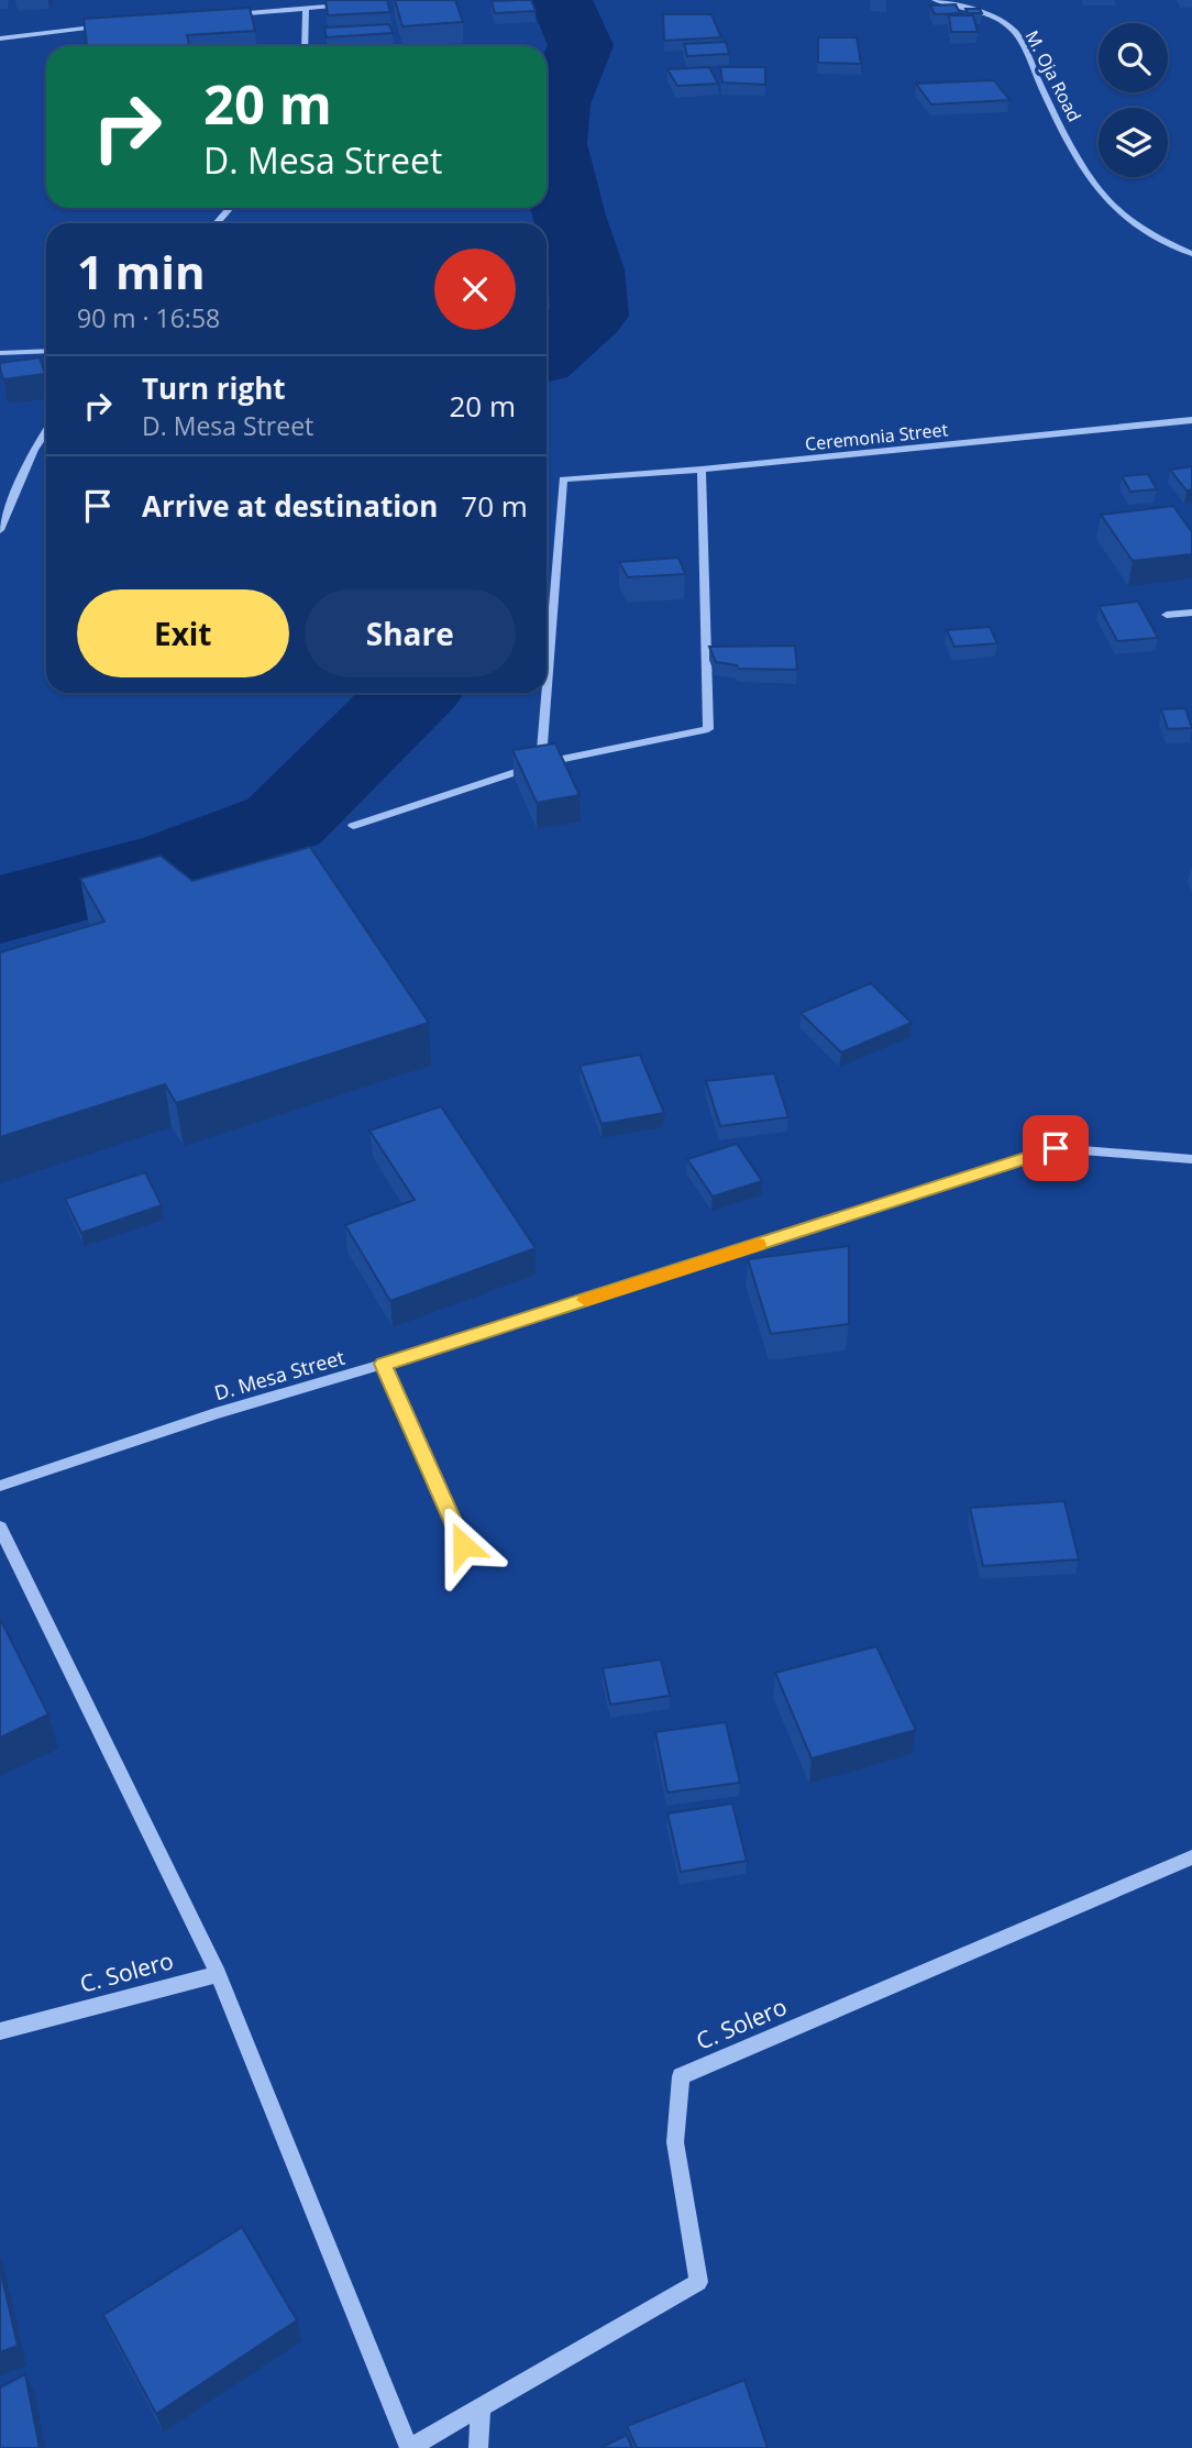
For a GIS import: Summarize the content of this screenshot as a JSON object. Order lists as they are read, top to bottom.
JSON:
{
  "streets": {
    "street": [
      "M. Oja Road",
      "Ceremonia Street",
      "D. Mesa Street",
      "C. Solero"
    ]
  },
  "page": {
    "turn": ["20 m", "D. Mesa Street"],
    "heading": ["1 min", "90 m · 16:58"],
    "list": [
      {
        "name": "Turn right",
        "note": "D. Mesa Street",
        "value": "20 m"
      },
      {
        "name": "Arrive at destination",
        "value": "70 m"
      }
    ],
    "buttons": ["Exit", "Share"]
  }
}
